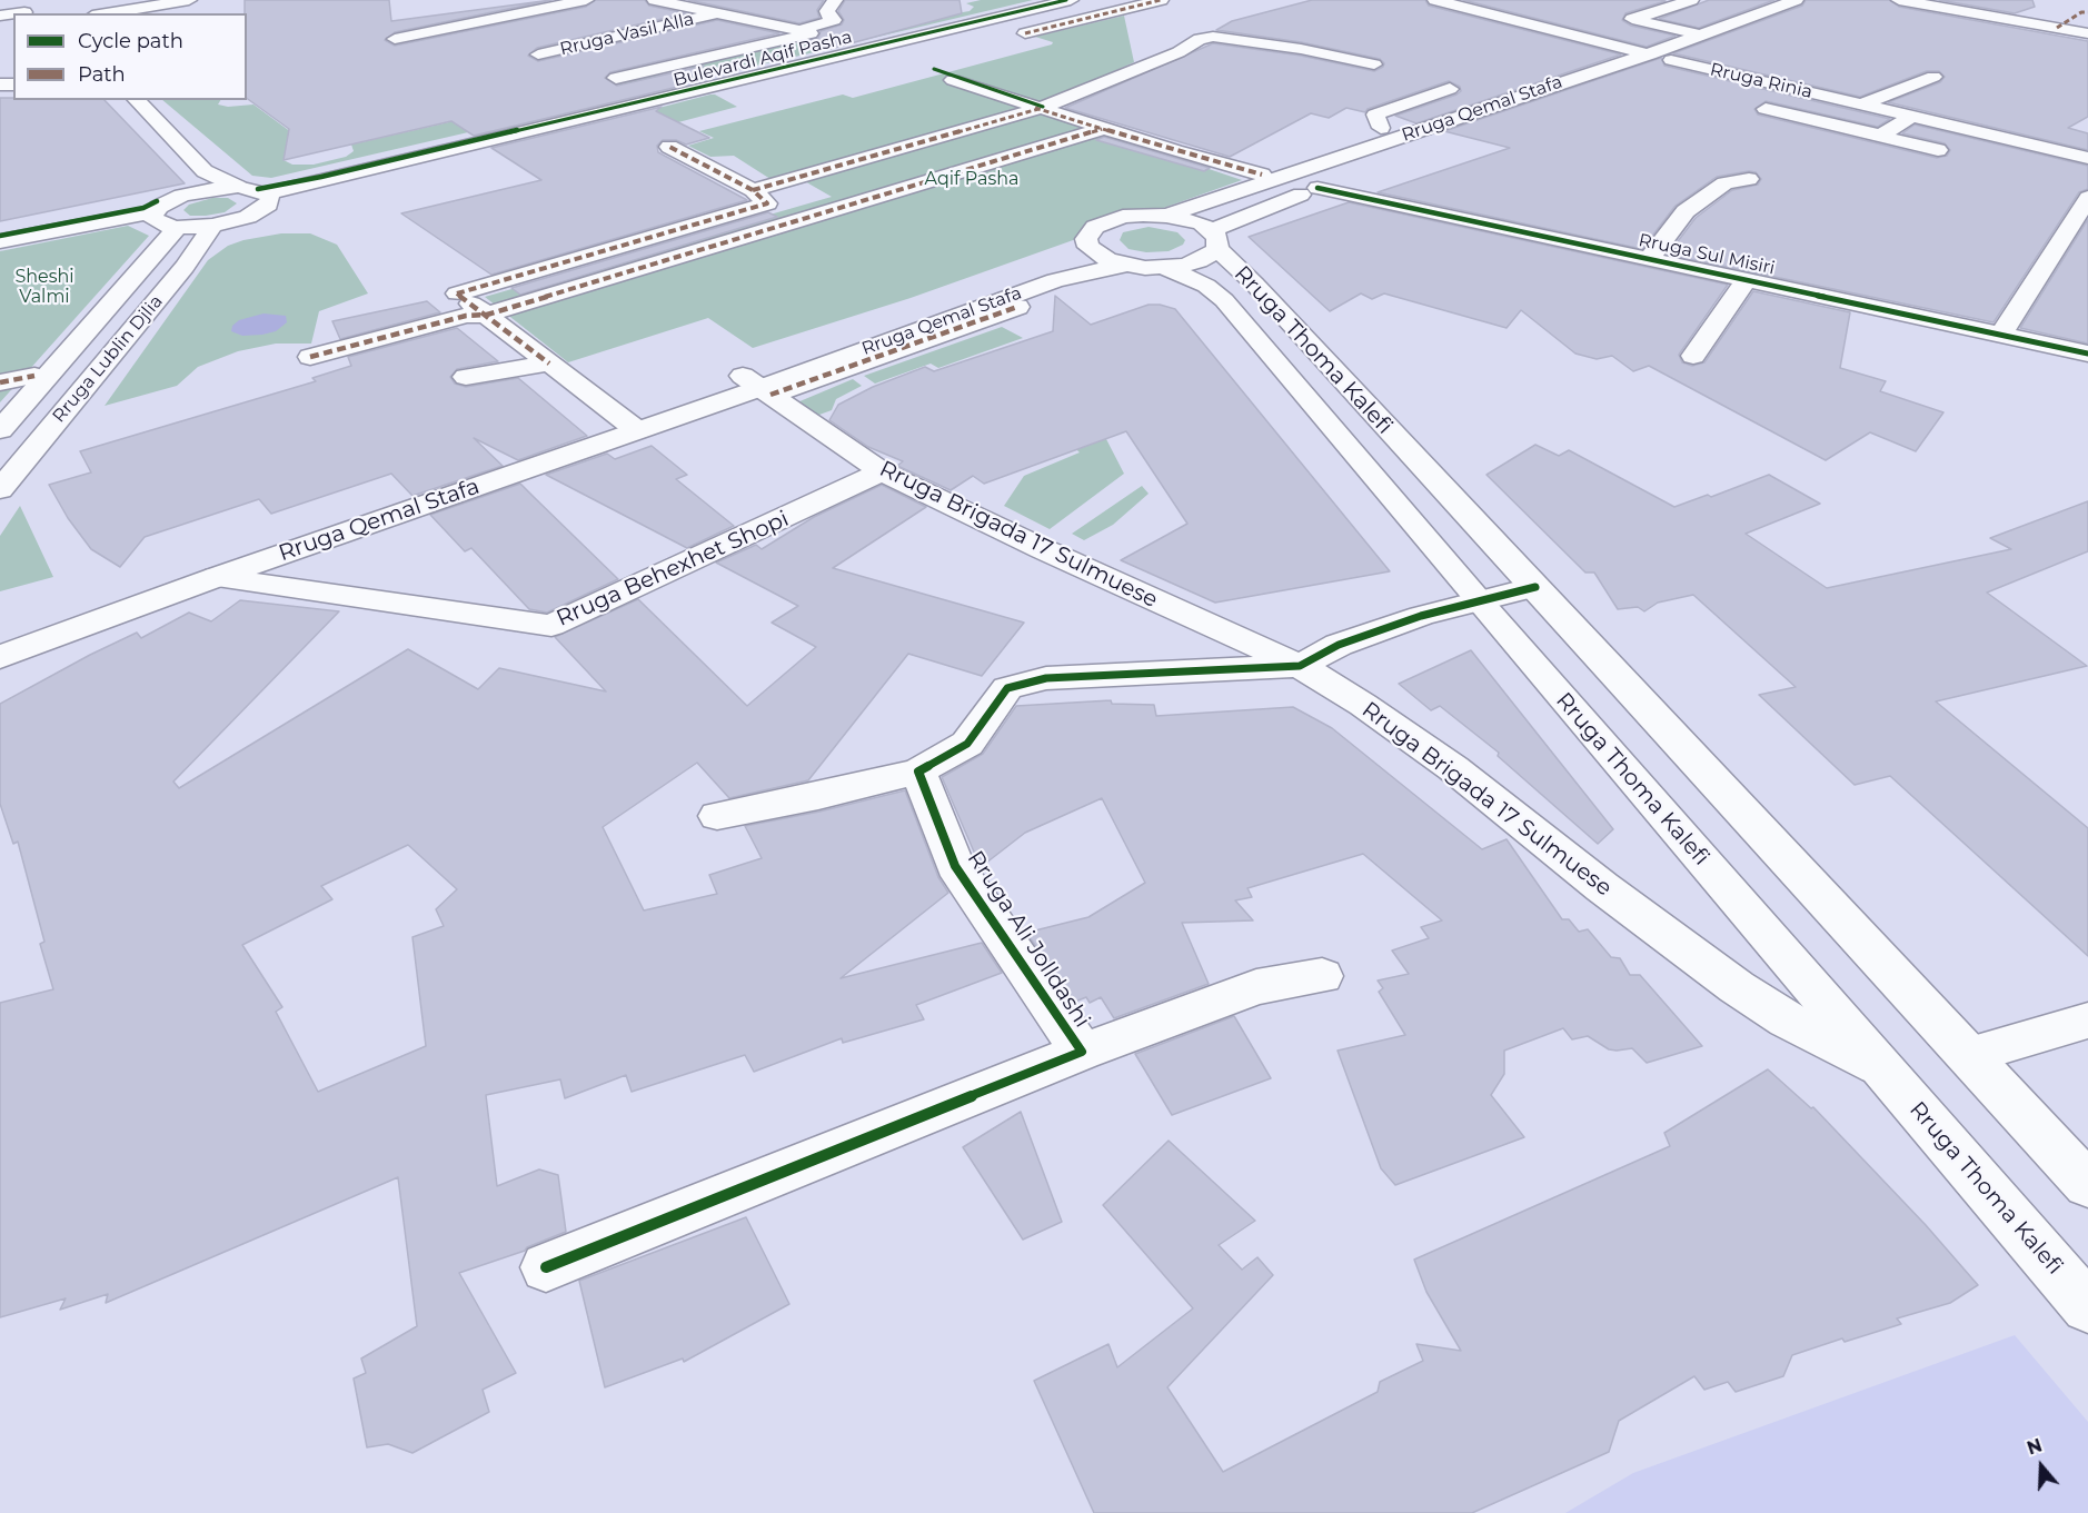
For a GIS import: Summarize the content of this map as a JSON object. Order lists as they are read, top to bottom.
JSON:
{
  "streets": {
    "main road": [
      "Rruga Vasil Alla",
      "Bulevardi Aqif Pasha",
      "Rruga Rinia",
      "Rruga Qemal Stafa",
      "Rruga Sul Misiri",
      "Rruga Thoma Kalefi",
      "Rruga Lublin Djlia",
      "Rruga Brigada 17 Sulmuese",
      "Rruga Behexhet Shopi",
      "Rruga Ali Jolldashi"
    ]
  },
  "crossings": [
    ["Rruga Rinia", "Rruga Qemal Stafa"],
    ["Rruga Qemal Stafa", "Rruga Brigada 17 Sulmuese"],
    ["Rruga Qemal Stafa", "Rruga Behexhet Shopi"],
    ["Rruga Thoma Kalefi", "Rruga Brigada 17 Sulmuese"],
    ["Rruga Brigada 17 Sulmuese", "Rruga Behexhet Shopi"]
  ],
  "parks": ["Aqif Pasha", "Sheshi Valmi"],
  "legend": ["Cycle path", "Path"],
  "north": "top"
}
